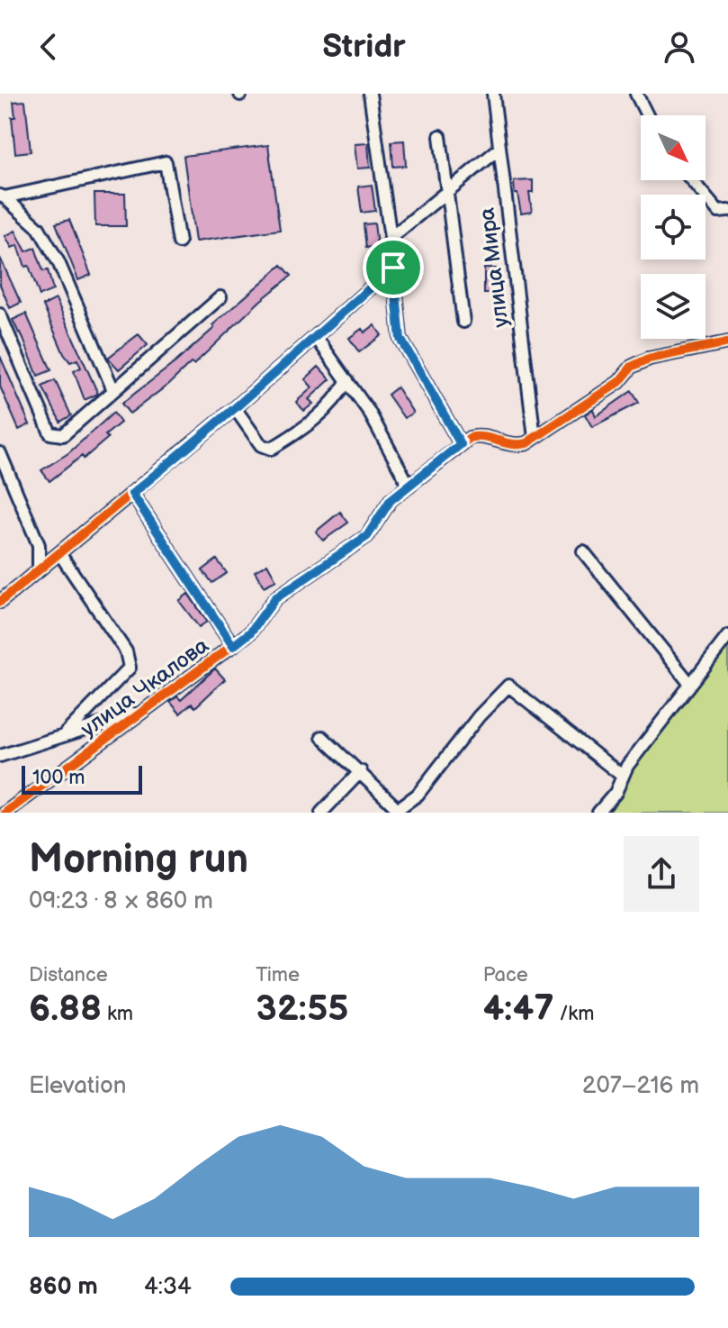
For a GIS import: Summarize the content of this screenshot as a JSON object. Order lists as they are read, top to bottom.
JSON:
{
  "streets": {
    "street": ["улица Мира", "улица Чкалова"]
  },
  "scale_bar": "100 m",
  "north": "bottom right",
  "page": {
    "header": "Stridr",
    "scale": "100 m",
    "heading": ["Morning run", "09:23 · 8 × 860 m"],
    "stats": [
      ["Distance", "6.88 km"],
      ["Time", "32:55"],
      ["Pace", "4:47 /km"]
    ],
    "chart": ["Elevation", "207–216 m"],
    "list": [
      {
        "name": "860 m",
        "note": "4:34"
      }
    ]
  }
}
